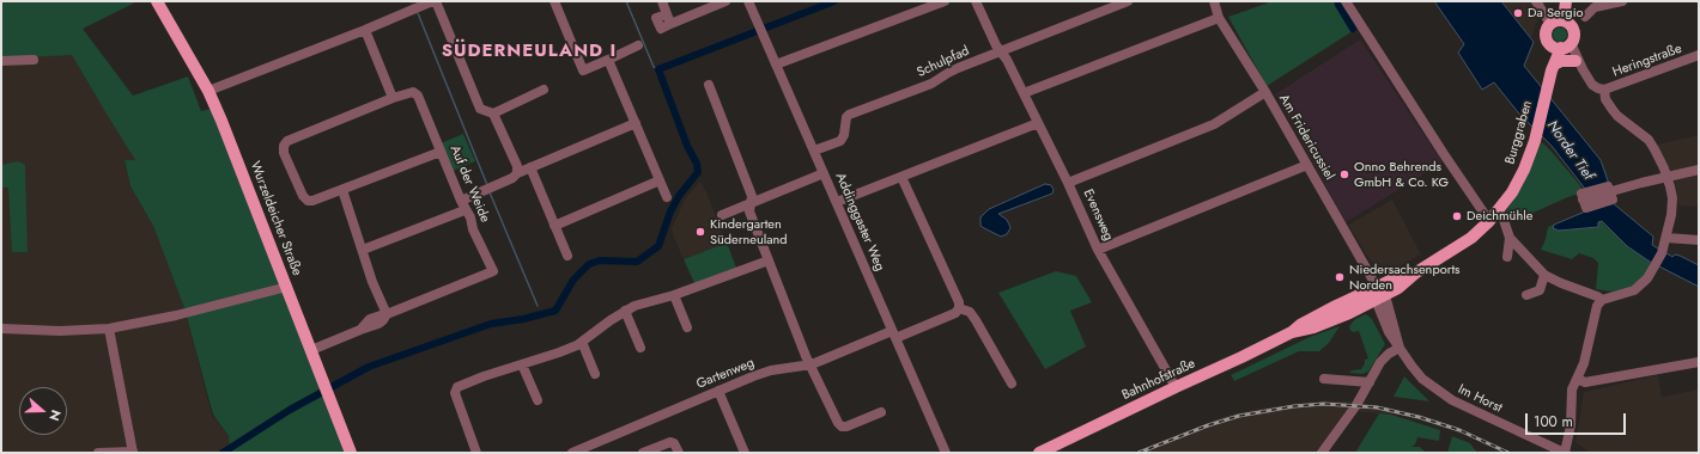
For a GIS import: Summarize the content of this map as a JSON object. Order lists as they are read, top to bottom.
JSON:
{
  "streets": {
    "main road": ["Burggraben", "Wurzeldeicher Straße", "Bahnhofstraße"],
    "street": [
      "Heringstraße",
      "Schulpfad",
      "Am Fridericussiel",
      "Auf der Weide",
      "Evensweg",
      "Addinggaster Weg",
      "Gartenweg",
      "Im Horst"
    ]
  },
  "crossings": [
    ["Schulpfad", "Evensweg"],
    ["Schulpfad", "Addinggaster Weg"],
    ["Burggraben", "Bahnhofstraße"],
    ["Am Fridericussiel", "Bahnhofstraße"],
    ["Am Fridericussiel", "Im Horst"],
    ["Auf der Weide", "Wurzeldeicher Straße"],
    ["Evensweg", "Bahnhofstraße"],
    ["Addinggaster Weg", "Gartenweg"],
    ["Bahnhofstraße", "Im Horst"]
  ],
  "districts": ["SÜDERNEULAND I"],
  "water": ["Norder Tief"],
  "places": [
    "Da Sergio",
    "Onno Behrends GmbH & Co. KG",
    "Deichmühle",
    "Kindergarten Süderneuland",
    "Niedersachsenports Norden"
  ],
  "scale_bar": "100 m",
  "north": "right"
}
